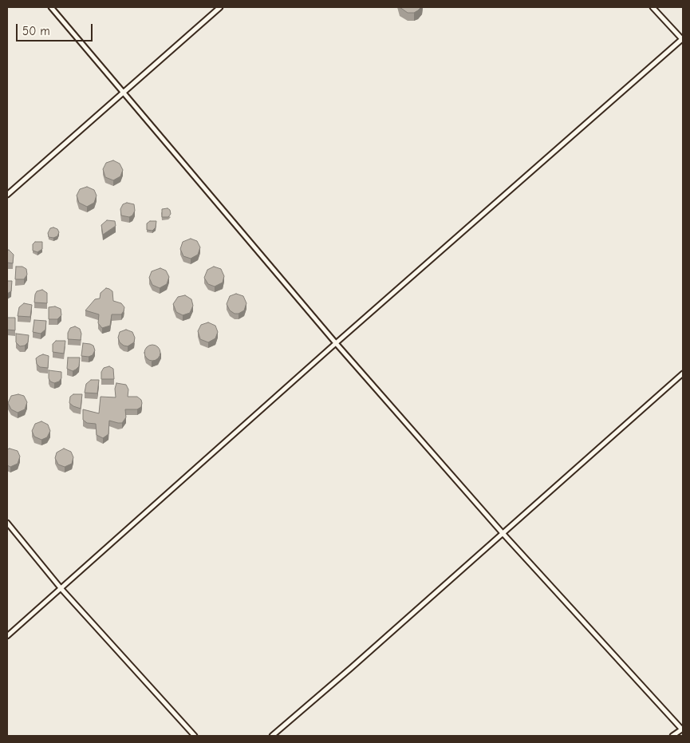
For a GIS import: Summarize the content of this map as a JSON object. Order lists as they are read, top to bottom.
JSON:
{
  "scale_bar": "50 m"
}
